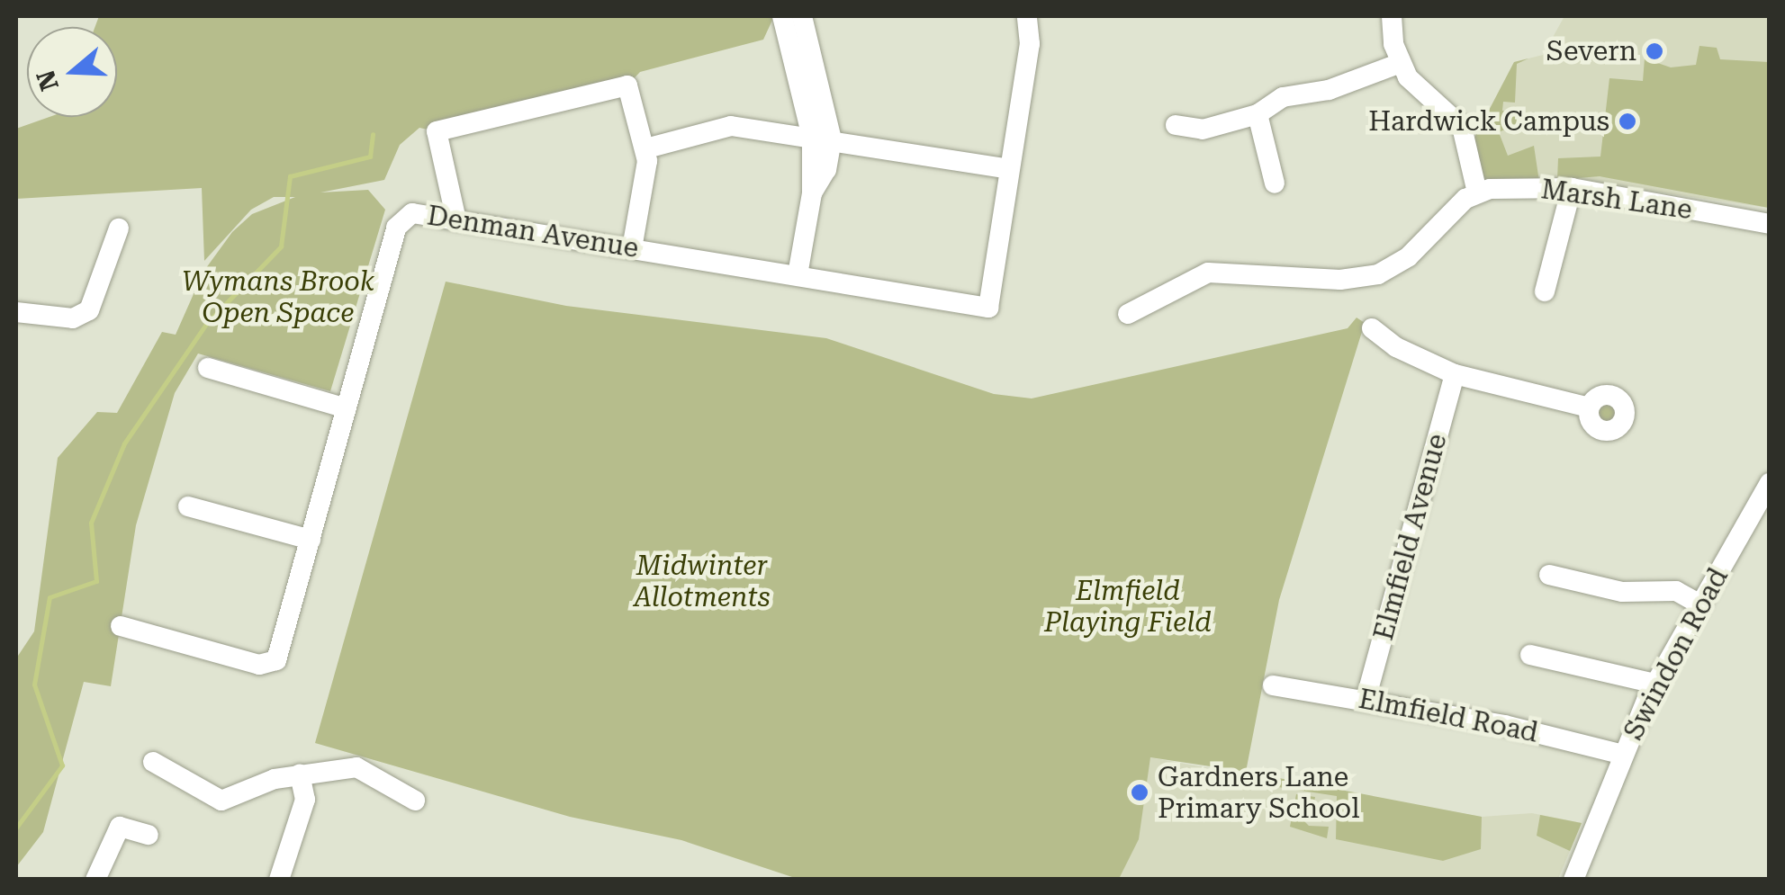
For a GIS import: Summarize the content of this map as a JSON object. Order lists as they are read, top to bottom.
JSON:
{
  "streets": {
    "street": [
      "Marsh Lane",
      "Denman Avenue",
      "Elmfield Avenue",
      "Swindon Road",
      "Elmfield Road"
    ]
  },
  "crossings": [
    ["Elmfield Avenue", "Elmfield Road"],
    ["Swindon Road", "Elmfield Road"]
  ],
  "parks": ["Wymans Brook Open Space", "Midwinter Allotments", "Elmfield Playing Field"],
  "places": ["Severn", "Hardwick Campus", "Gardners Lane Primary School"],
  "north": "left"
}
